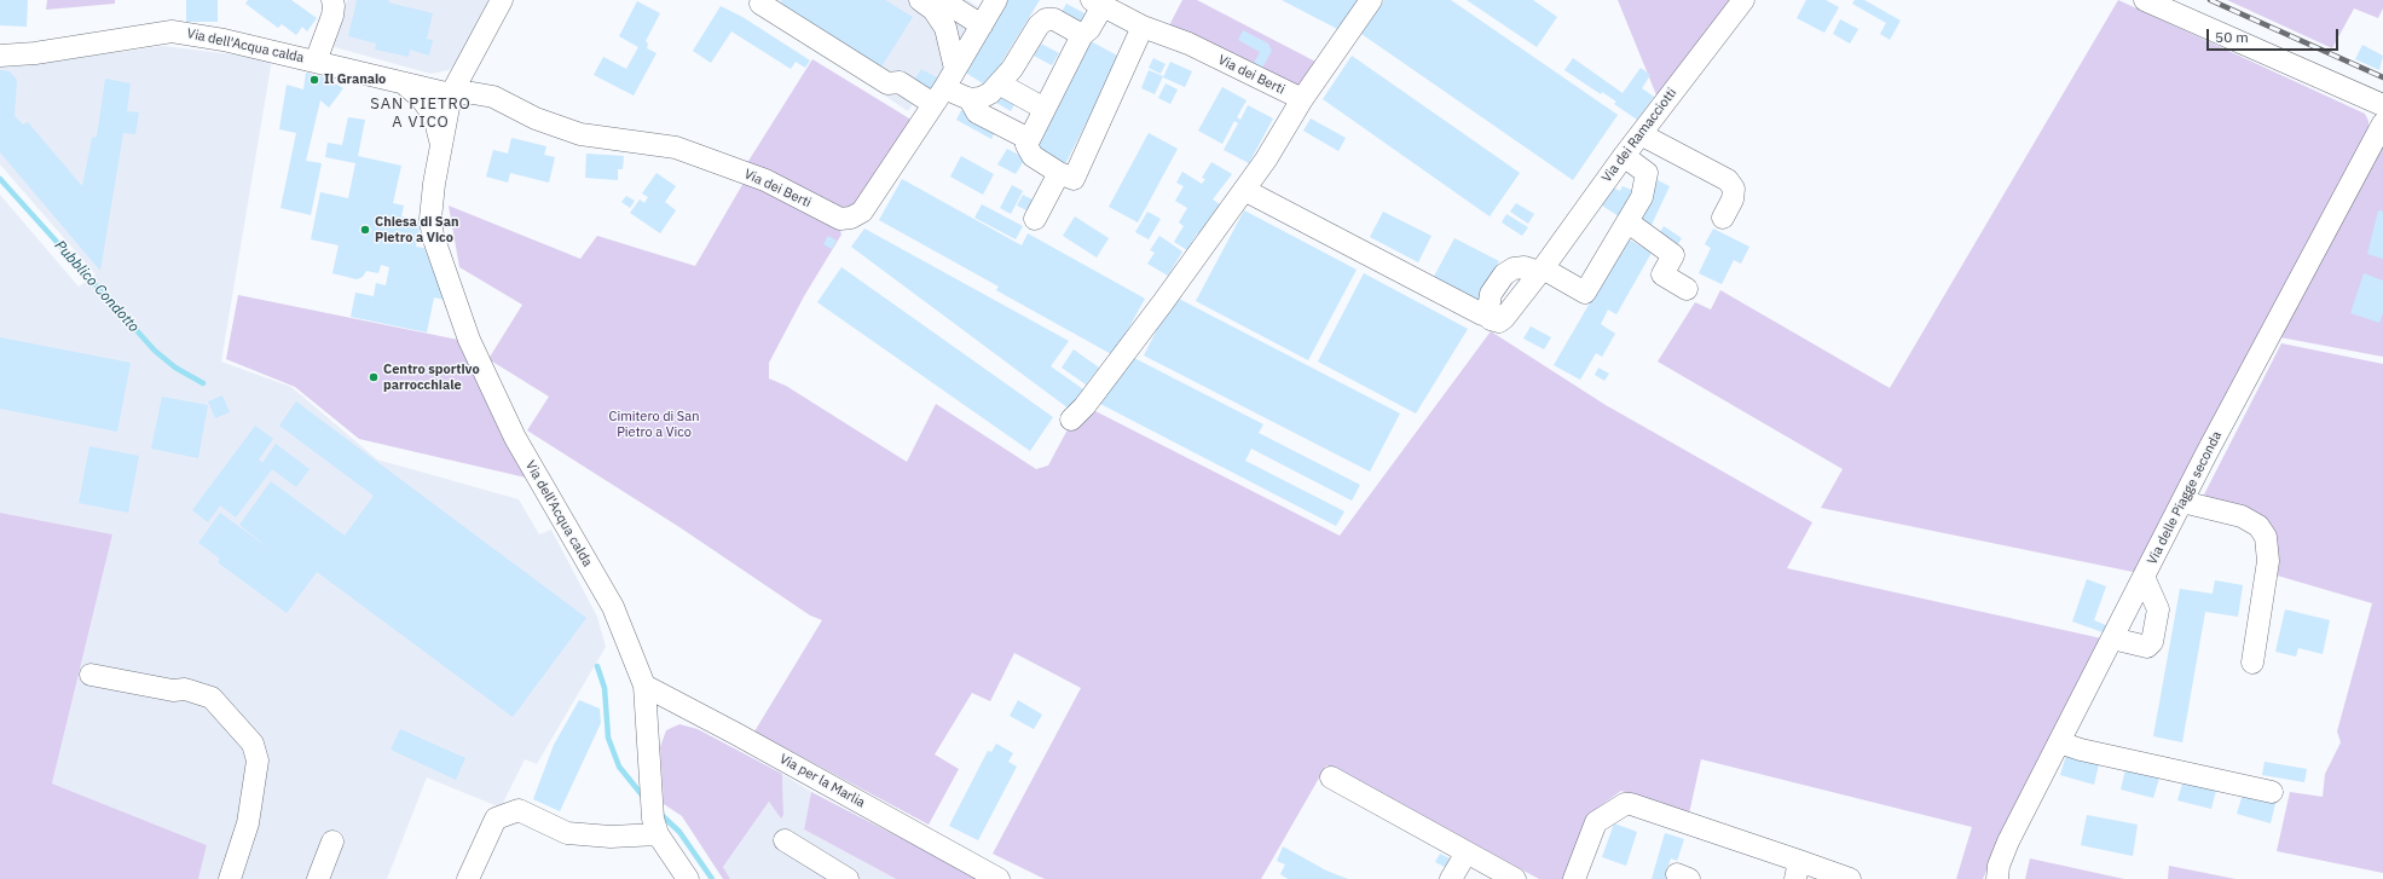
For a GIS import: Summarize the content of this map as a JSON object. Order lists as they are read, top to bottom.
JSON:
{
  "streets": {
    "street": [
      "Via dell'Acqua calda",
      "Via dei Berti",
      "Via dei Ramacciotti",
      "Via delle Piagge seconda",
      "Via per la Marlia"
    ]
  },
  "crossings": [
    ["Via dell'Acqua calda", "Via dei Berti"],
    ["Via dell'Acqua calda", "Via per la Marlia"]
  ],
  "districts": ["SAN PIETRO A VICO"],
  "water": ["Pubblico Condotto"],
  "parks": ["Cimitero di San Pietro a Vico"],
  "places": ["Il Granaio", "Chiesa di San Pietro a Vico", "Centro sportivo parrocchiale"],
  "scale_bar": "50 m"
}
